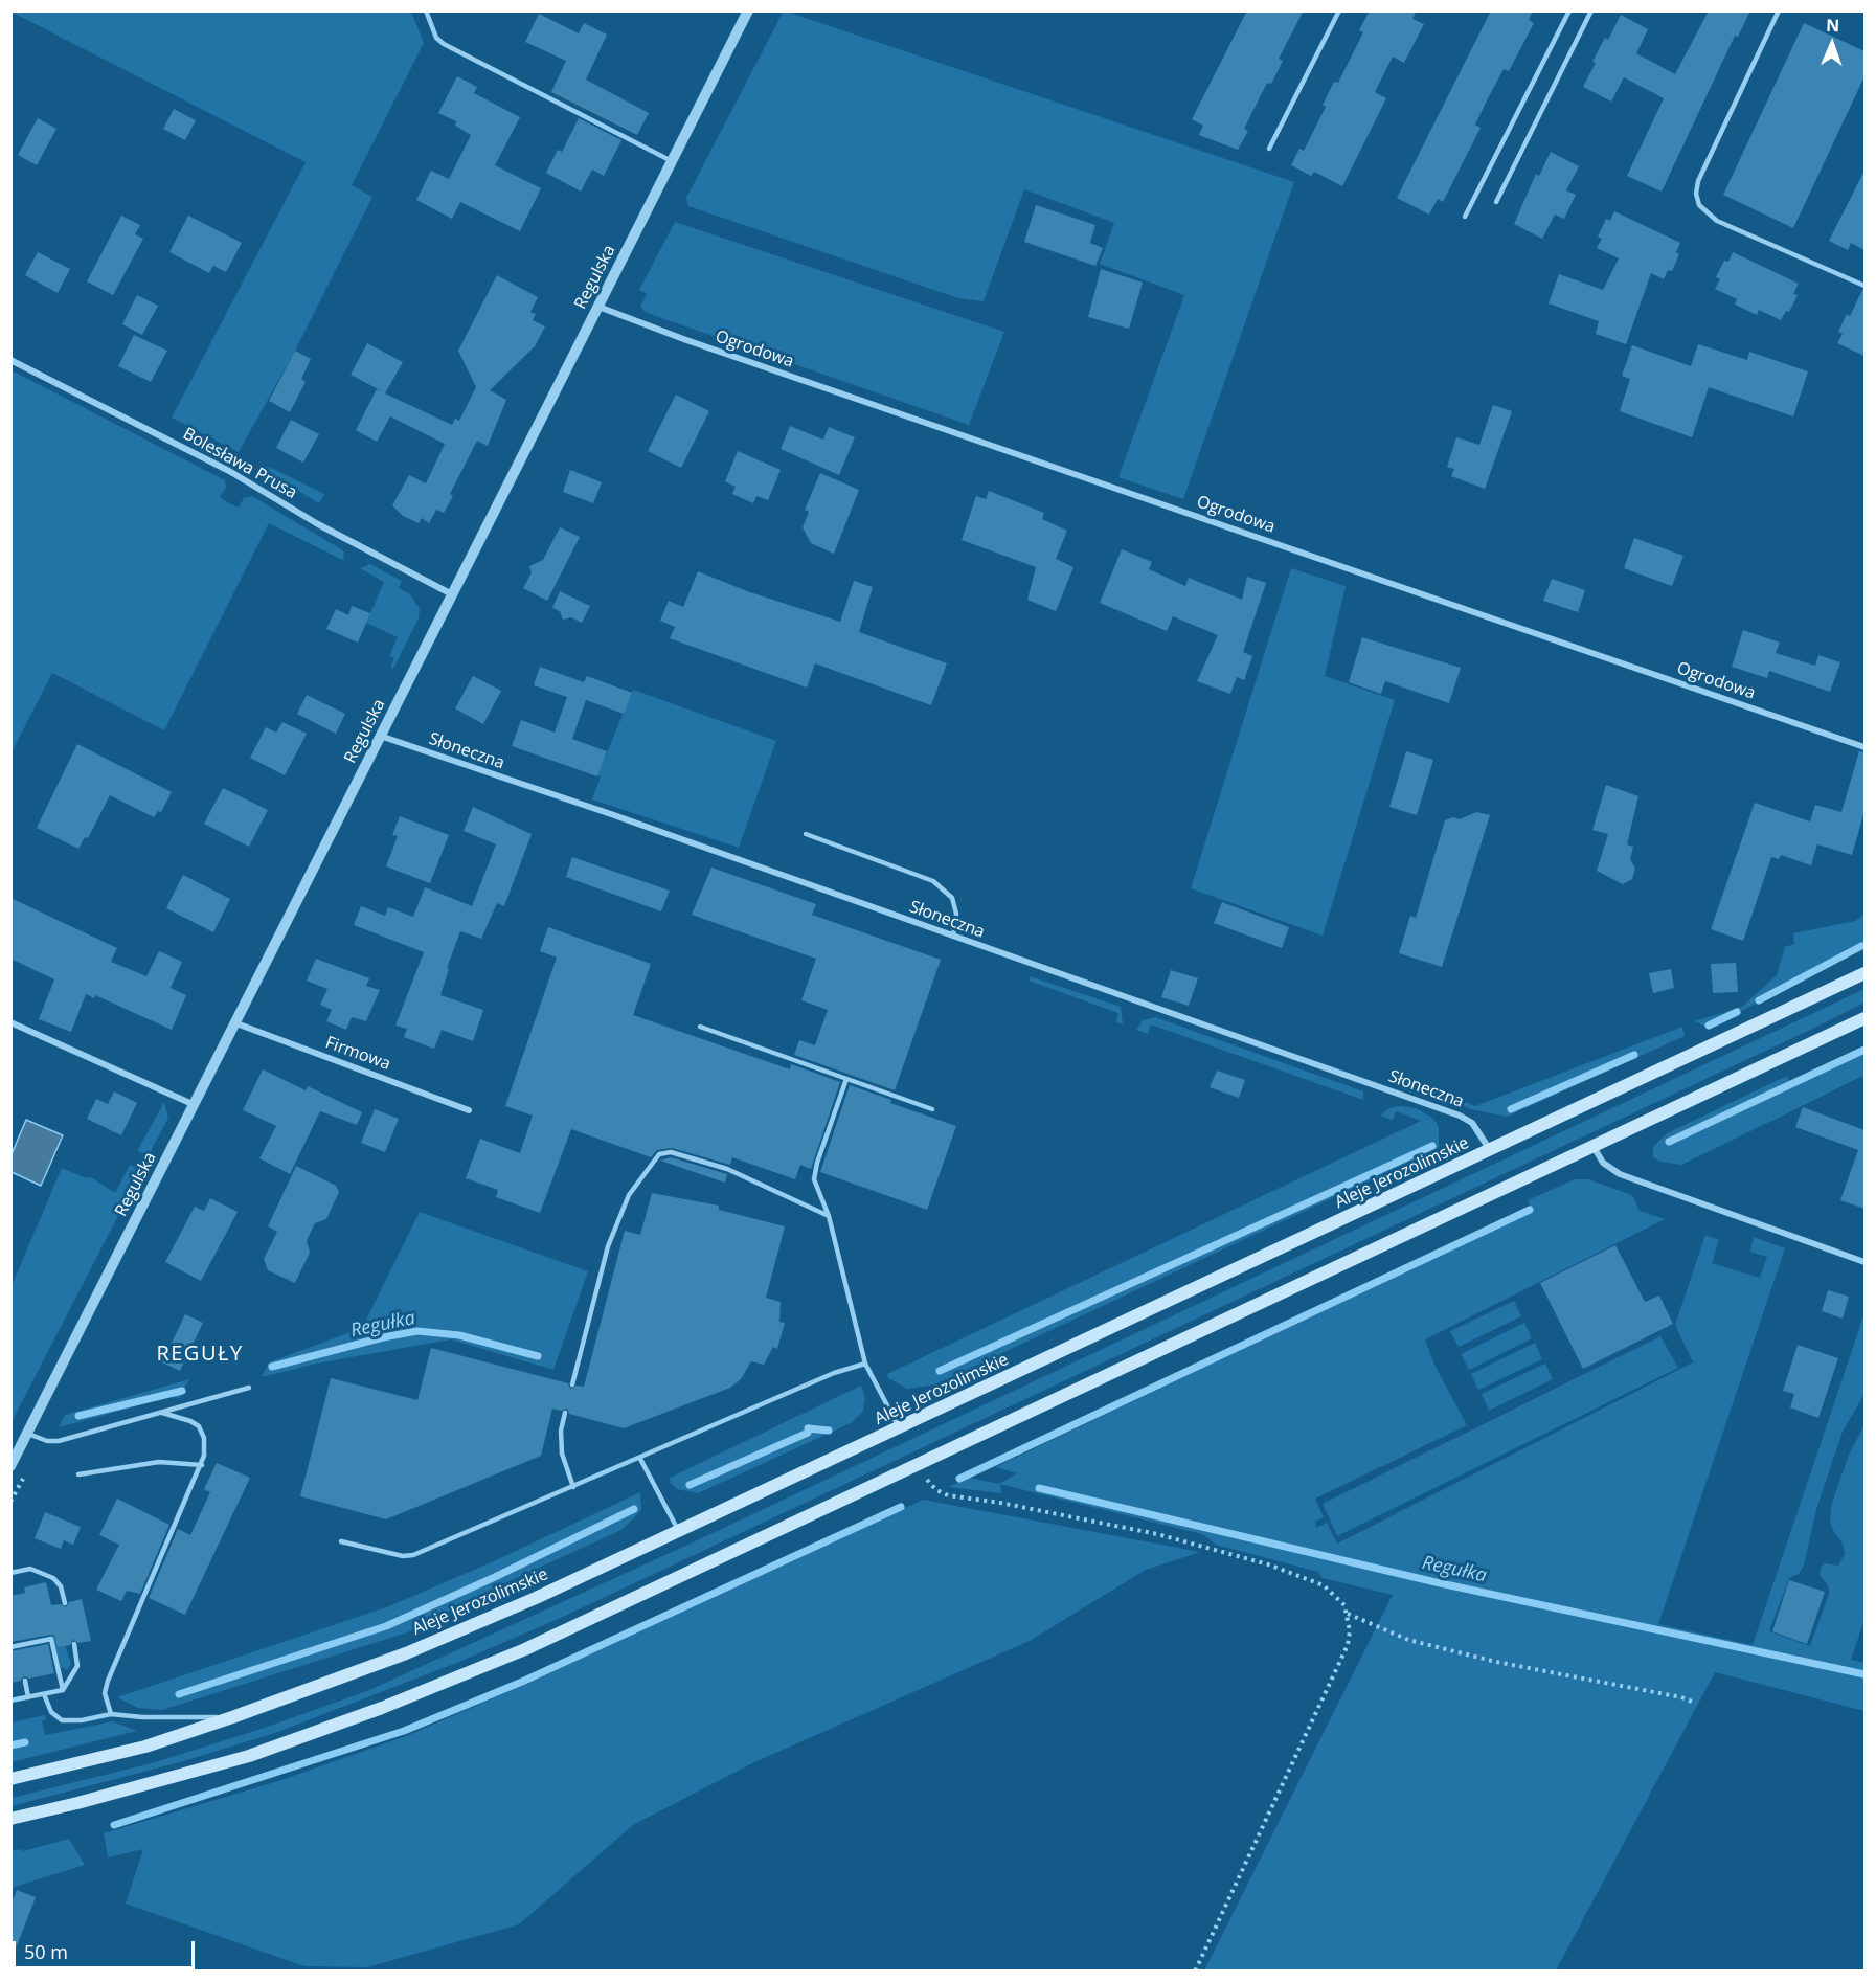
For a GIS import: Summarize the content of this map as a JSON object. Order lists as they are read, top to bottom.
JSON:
{
  "streets": {
    "main road": ["Aleje Jerozolimskie"],
    "street": [
      "Regulska",
      "Ogrodowa",
      "Bolesława Prusa",
      "Słoneczna",
      "Firmowa"
    ]
  },
  "crossings": [
    ["Regulska", "Ogrodowa"],
    ["Regulska", "Bolesława Prusa"],
    ["Regulska", "Słoneczna"],
    ["Regulska", "Firmowa"],
    ["Słoneczna", "Aleje Jerozolimskie"]
  ],
  "districts": ["REGUŁY"],
  "water": ["Regułka"],
  "scale_bar": "50 m",
  "north": "top"
}
